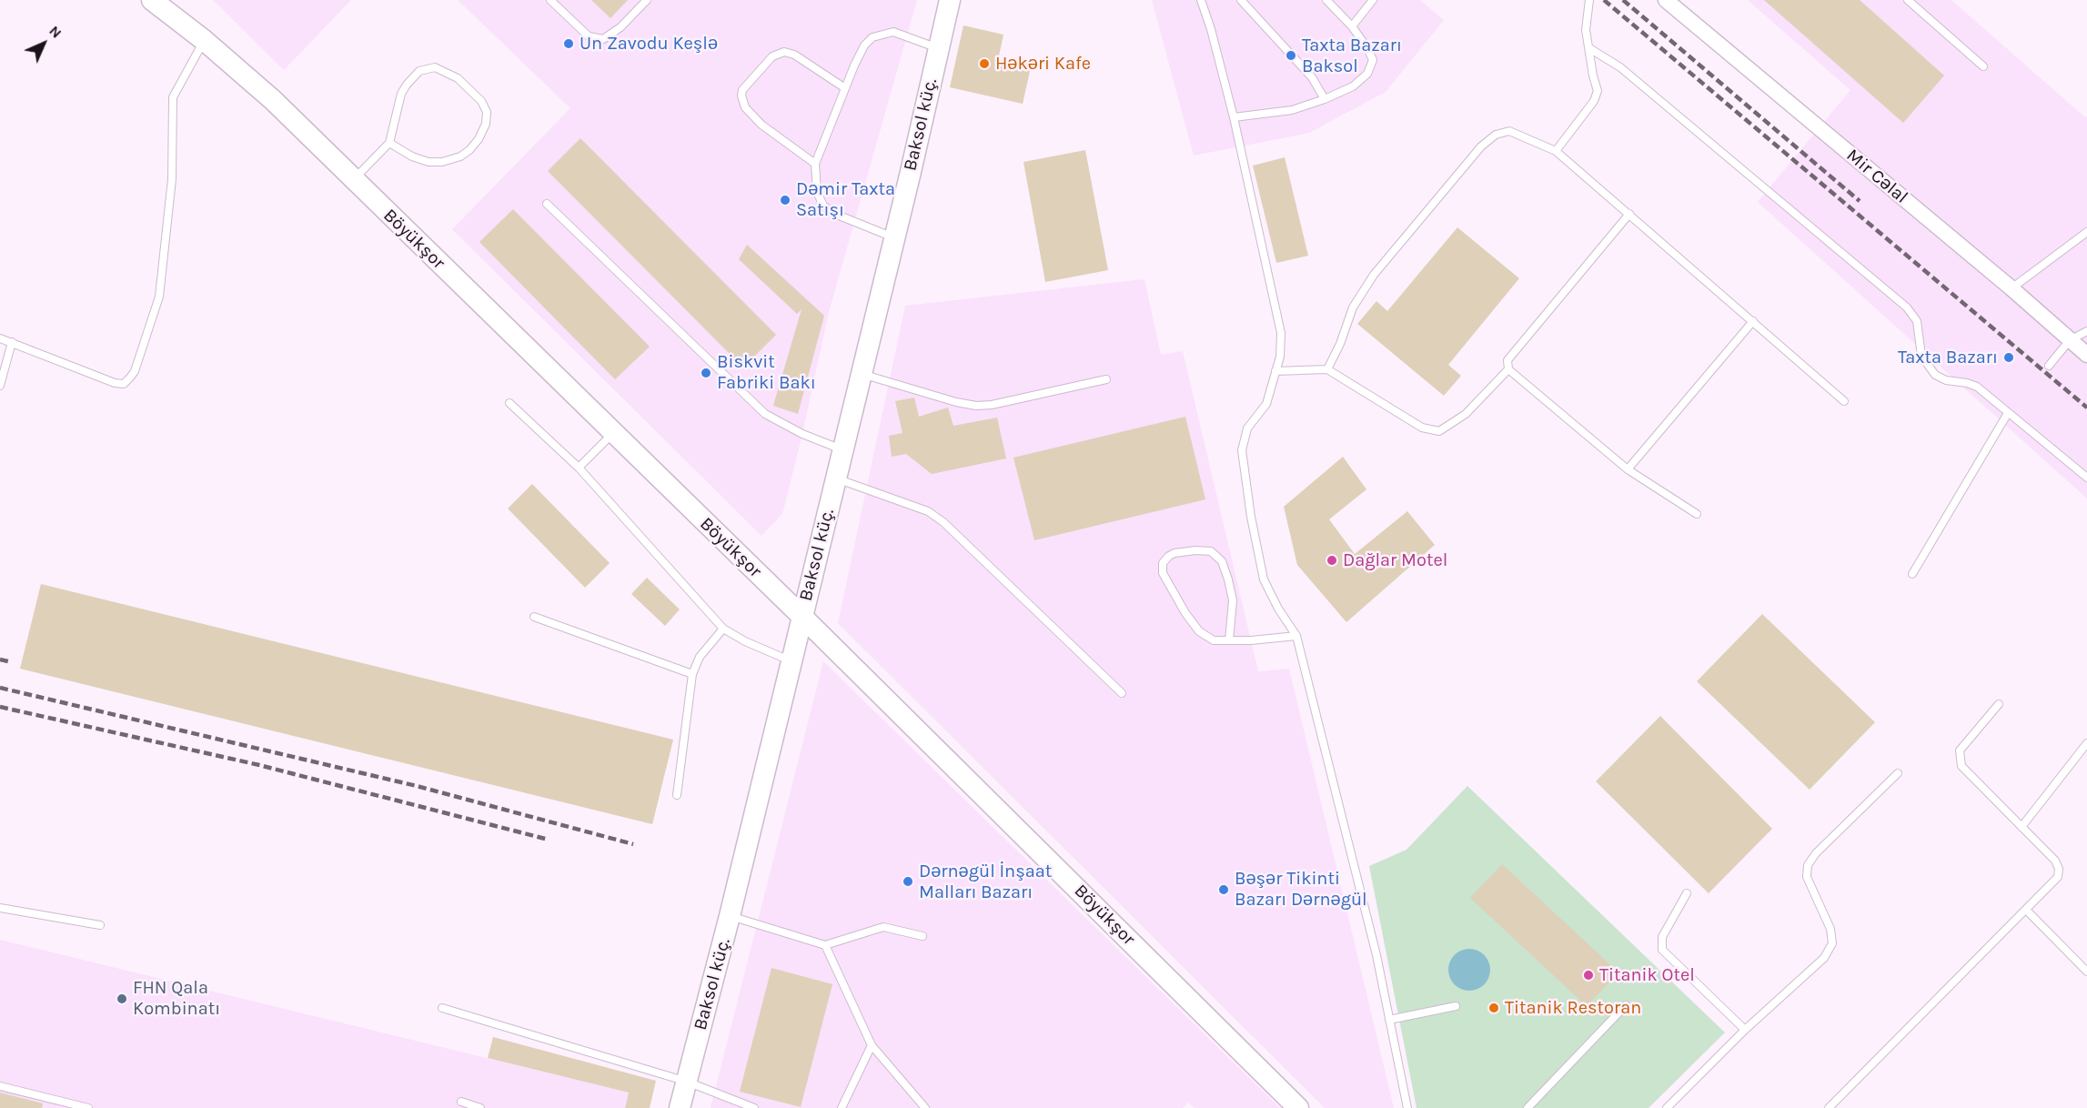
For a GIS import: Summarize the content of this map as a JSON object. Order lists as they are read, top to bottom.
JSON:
{
  "streets": {
    "street": ["Baksol küç.", "Mir Cəlal", "Böyükşor"]
  },
  "crossings": [
    ["Baksol küç.", "Böyükşor"]
  ],
  "places": [
    "Un Zavodu Keşlə",
    "Taxta Bazarı Baksol",
    "Həkəri Kafe",
    "Dəmir Taxta Satışı",
    "Taxta Bazarı",
    "Biskvit Fabriki Bakı",
    "Dağlar Motel",
    "Dərnəgül İnşaat Malları Bazarı",
    "Bəşər Tikinti Bazarı Dərnəgül",
    "Titanik Otel",
    "FHN Qala Kombinatı",
    "Titanik Restoran"
  ],
  "north": "top right"
}
